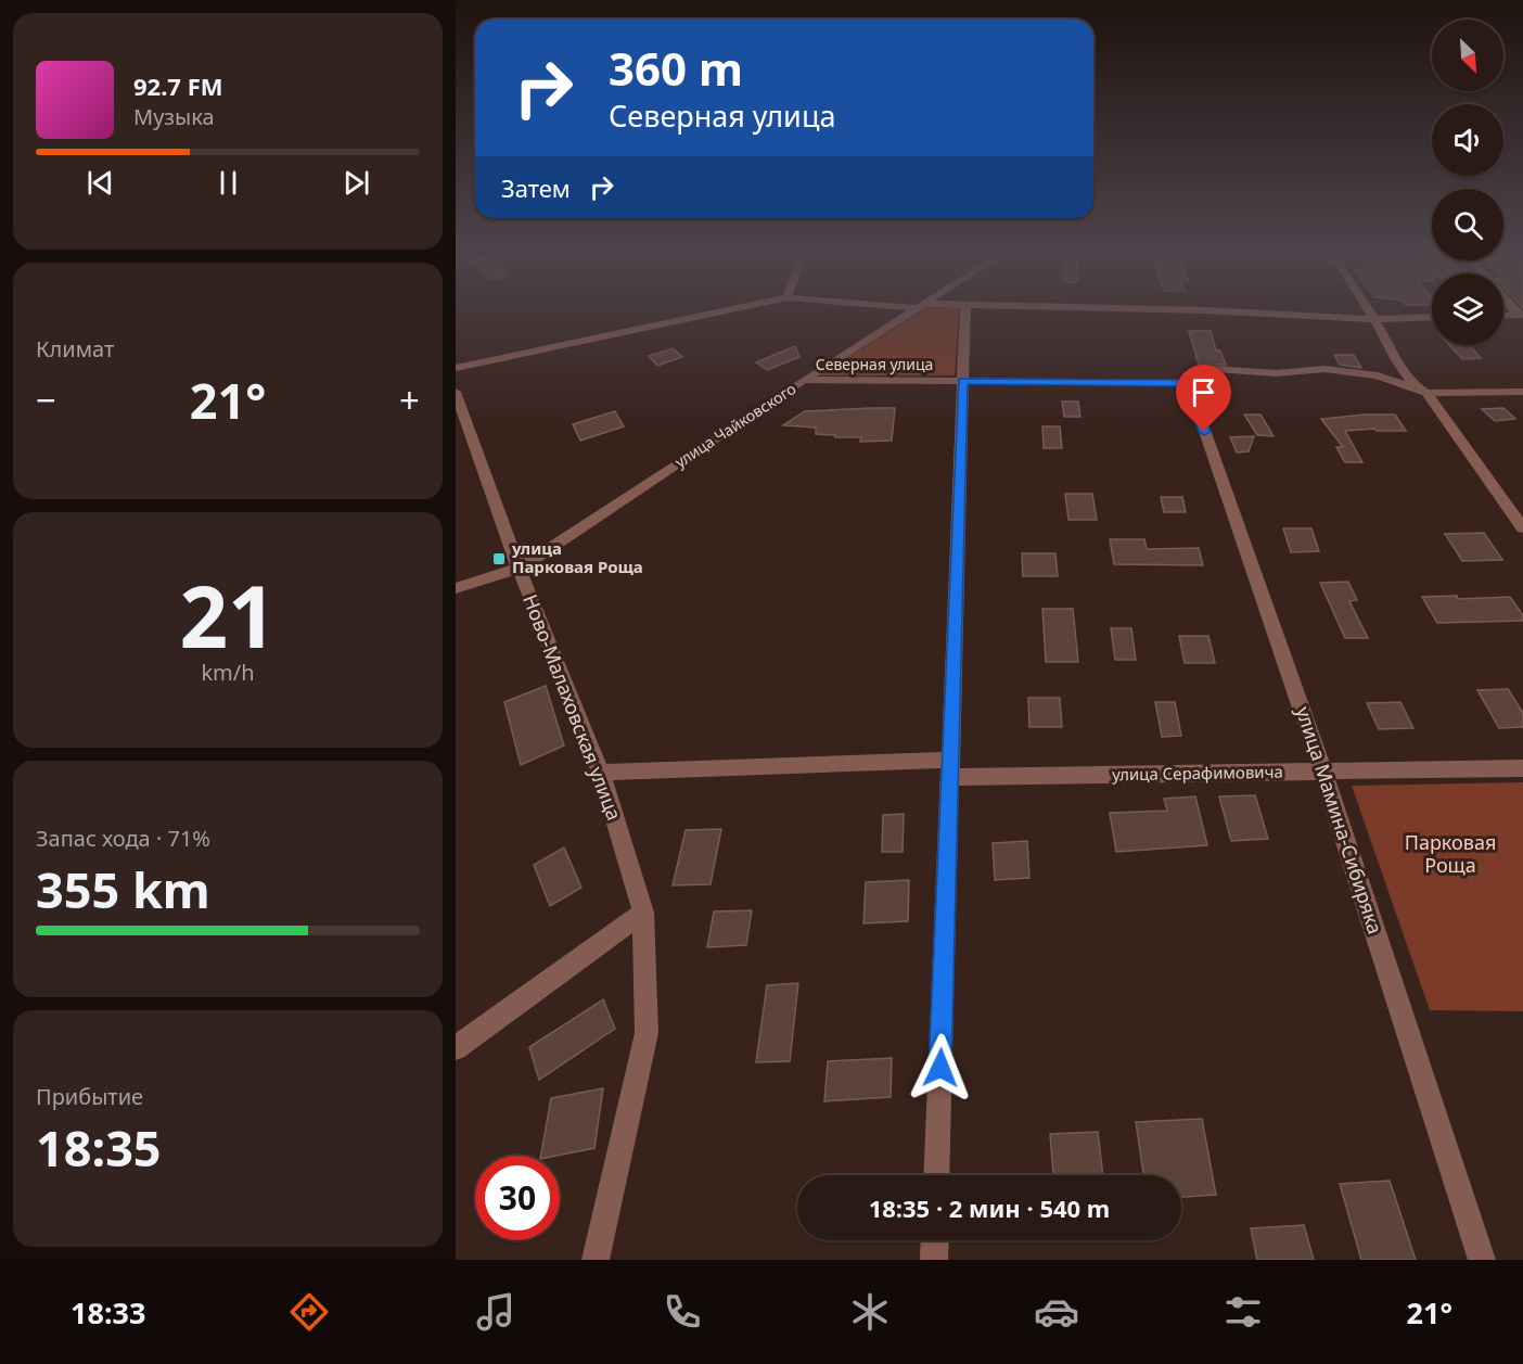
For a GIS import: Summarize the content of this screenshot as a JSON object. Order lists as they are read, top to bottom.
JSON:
{
  "streets": {
    "street": [
      "Северная улица",
      "улица Чайковского",
      "Ново-Малаховская улица",
      "улица Серафимовича",
      "улица Мамина-Сибиряка"
    ]
  },
  "crossings": [
    ["Северная улица", "улица Чайковского"],
    ["Северная улица", "улица Мамина-Сибиряка"],
    ["улица Чайковского", "Ново-Малаховская улица"],
    ["Ново-Малаховская улица", "улица Серафимовича"],
    ["улица Серафимовича", "улица Мамина-Сибиряка"]
  ],
  "parks": ["Парковая Роща"],
  "places": {
    "transit": ["улица Парковая Роща"]
  },
  "north": "bottom right",
  "page": {
    "turn": ["360 m", "Северная улица"],
    "song": ["92.7 FM", "Музыка"],
    "then": "Затем",
    "tile": [
      "Климат",
      ["21", "km/h"],
      ["Запас хода · 71%", "355 km"],
      ["Прибытие", "18:35"]
    ],
    "heat": ["−", "21°", "+"],
    "limit": "30",
    "trip": "18:35 · 2 мин · 540 m",
    "tabs": ["18:33", "21°"]
  }
}
